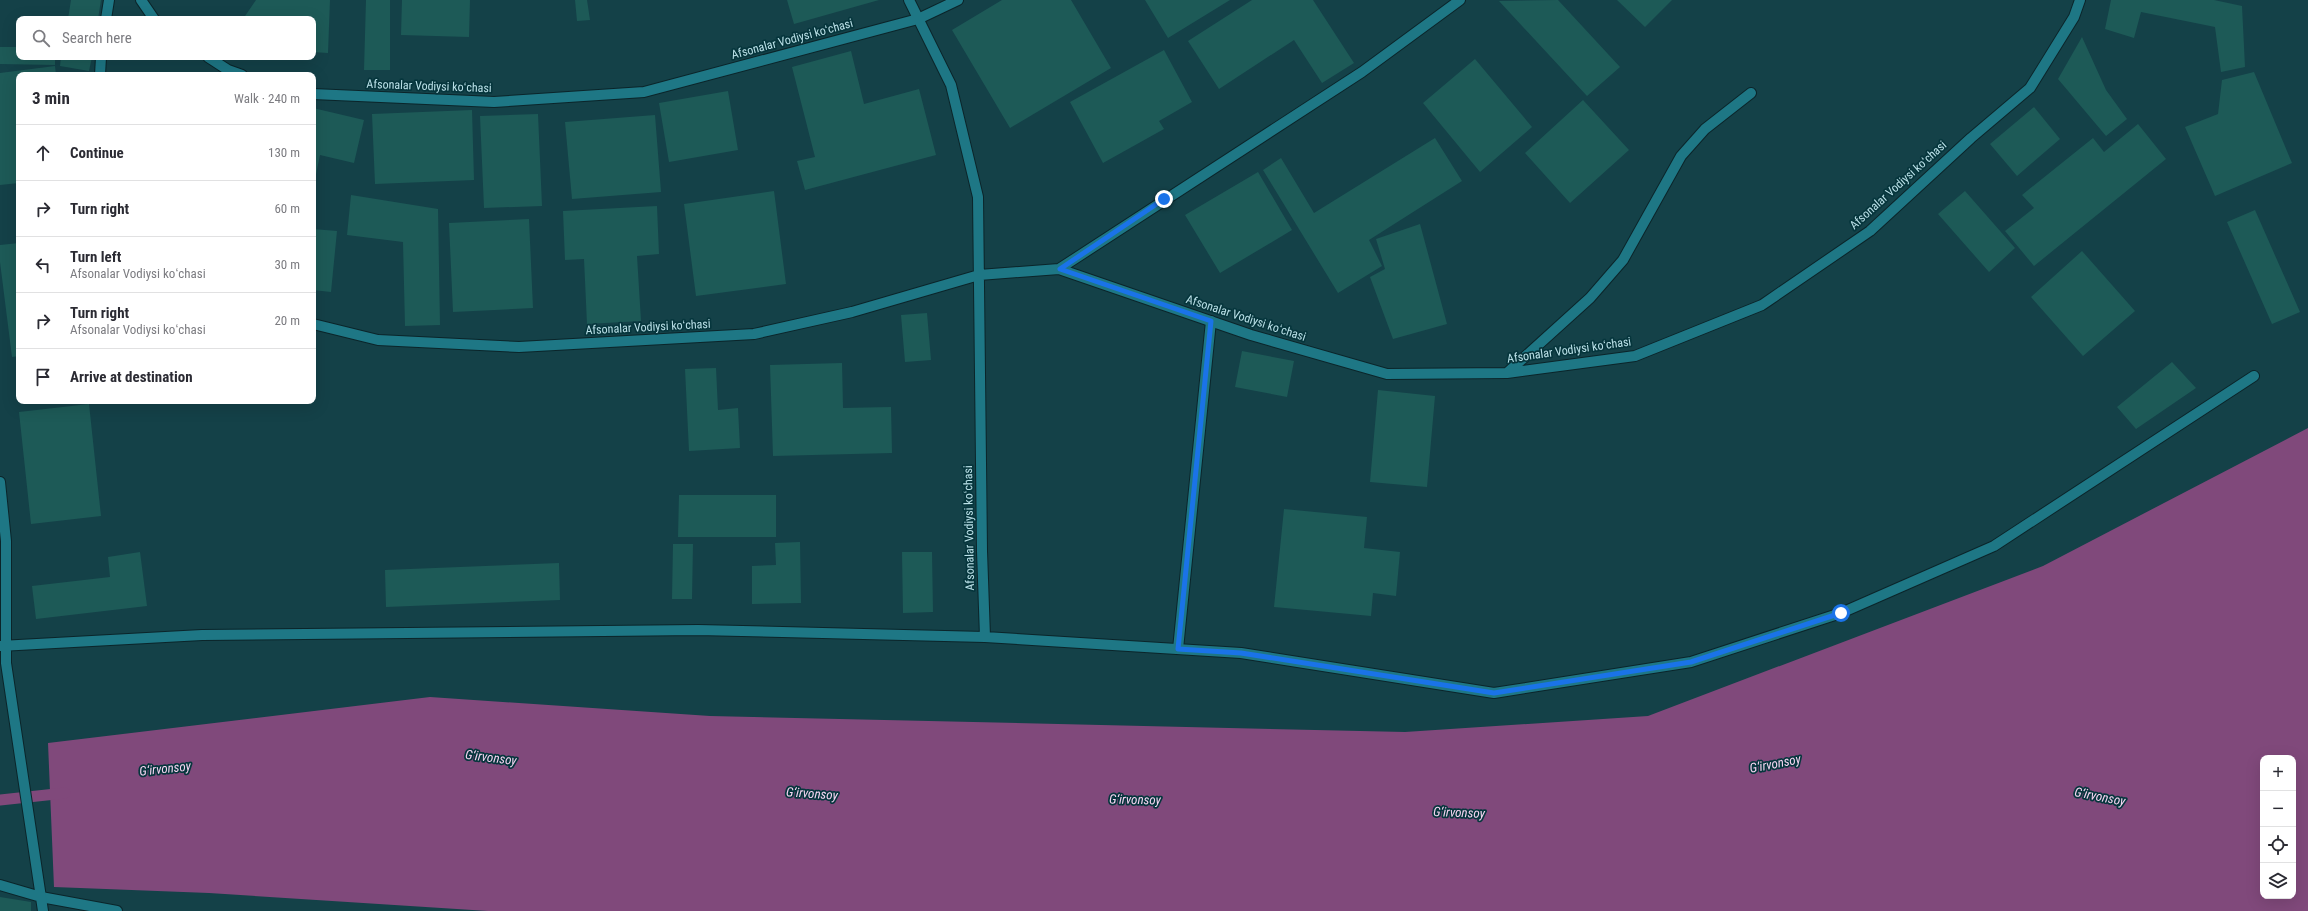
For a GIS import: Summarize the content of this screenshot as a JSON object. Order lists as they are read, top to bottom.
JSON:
{
  "streets": {
    "street": ["Afsonalar Vodiysi koʻchasi"]
  },
  "water": ["G‘irvonsoy"],
  "page": {
    "search": "Search here",
    "heading": ["3 min", "Walk · 240 m"],
    "list": [
      ["Continue", "130 m"],
      ["Turn right", "60 m"],
      ["Turn left", "Afsonalar Vodiysi koʻchasi", "30 m"],
      ["Turn right", "Afsonalar Vodiysi koʻchasi", "20 m"],
      "Arrive at destination"
    ],
    "map_buttons": ["+", "−"]
  }
}
